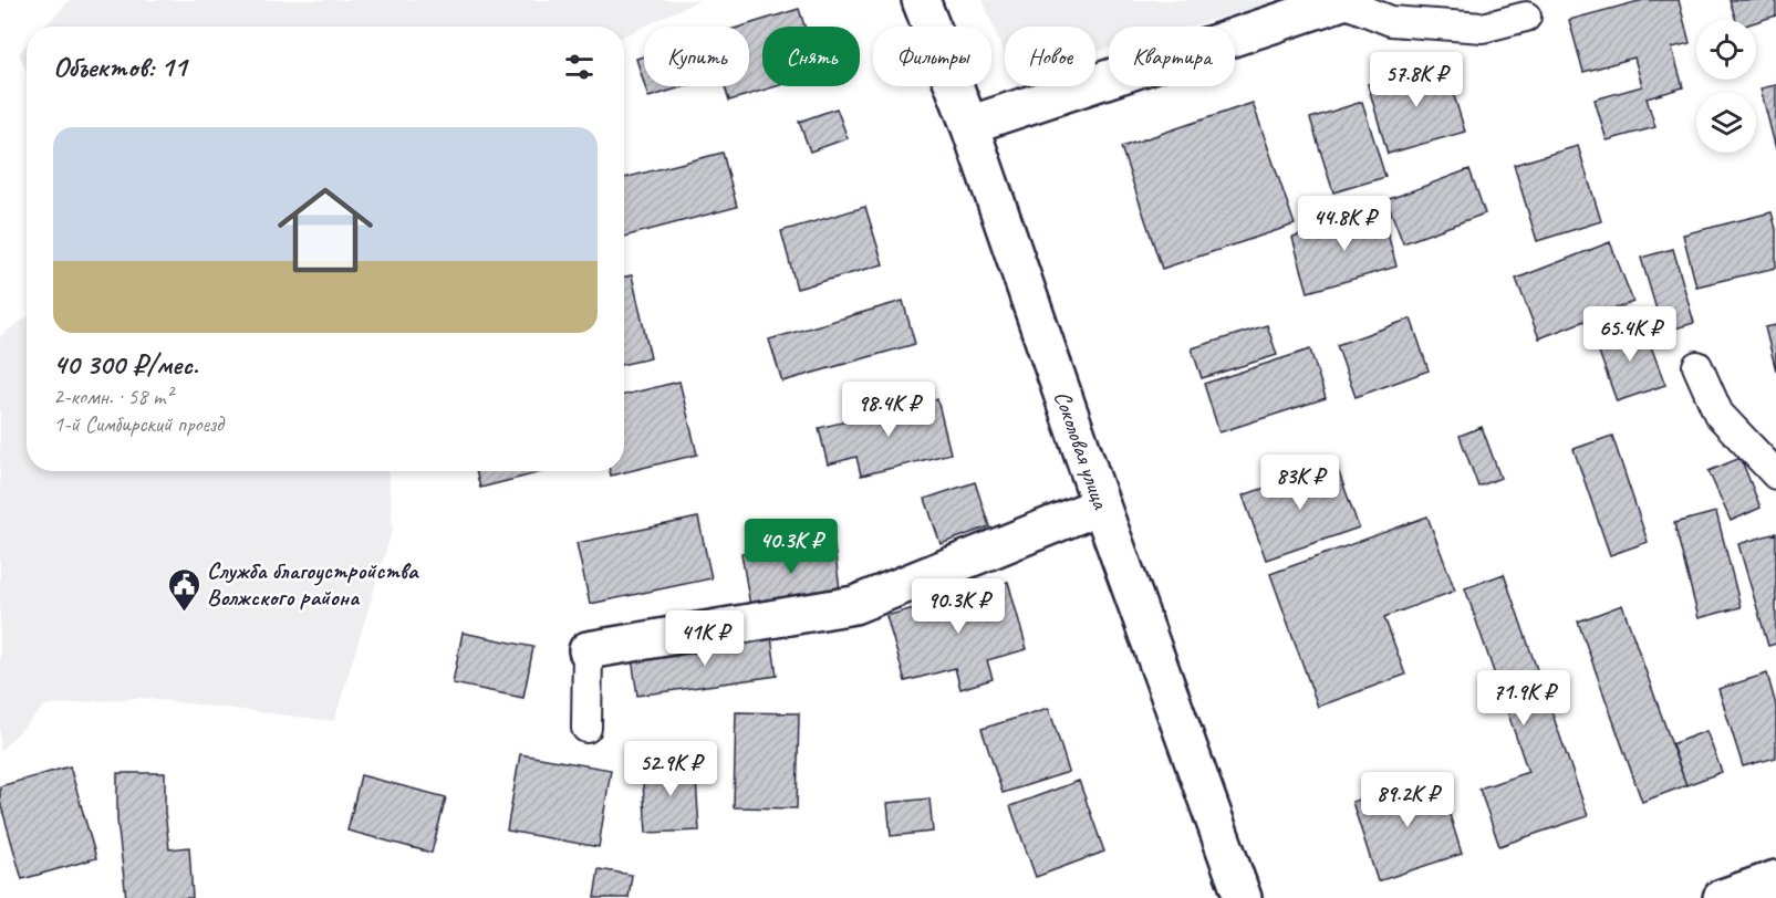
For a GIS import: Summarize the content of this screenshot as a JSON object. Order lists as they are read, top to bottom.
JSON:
{
  "streets": {
    "main road": ["Соколовая улица"]
  },
  "places": {
    "public building": ["Служба благоустройства Волжского района"]
  },
  "page": {
    "chip": [
      "Купить",
      "Снять",
      "Фильтры",
      "Новое",
      "Квартира"
    ],
    "heading": "Объектов: 11",
    "price": [
      "57.8K ₽",
      "44.8K ₽",
      "65.4K ₽",
      "98.4K ₽",
      "83K ₽",
      "40.3K ₽",
      "90.3K ₽",
      "41K ₽",
      "71.9K ₽",
      "52.9K ₽",
      "89.2K ₽"
    ],
    "list": [
      {
        "name": "40 300 ₽/мес.",
        "note": "2-комн. · 58 m² · 1-й Симбирский проезд"
      }
    ]
  }
}
